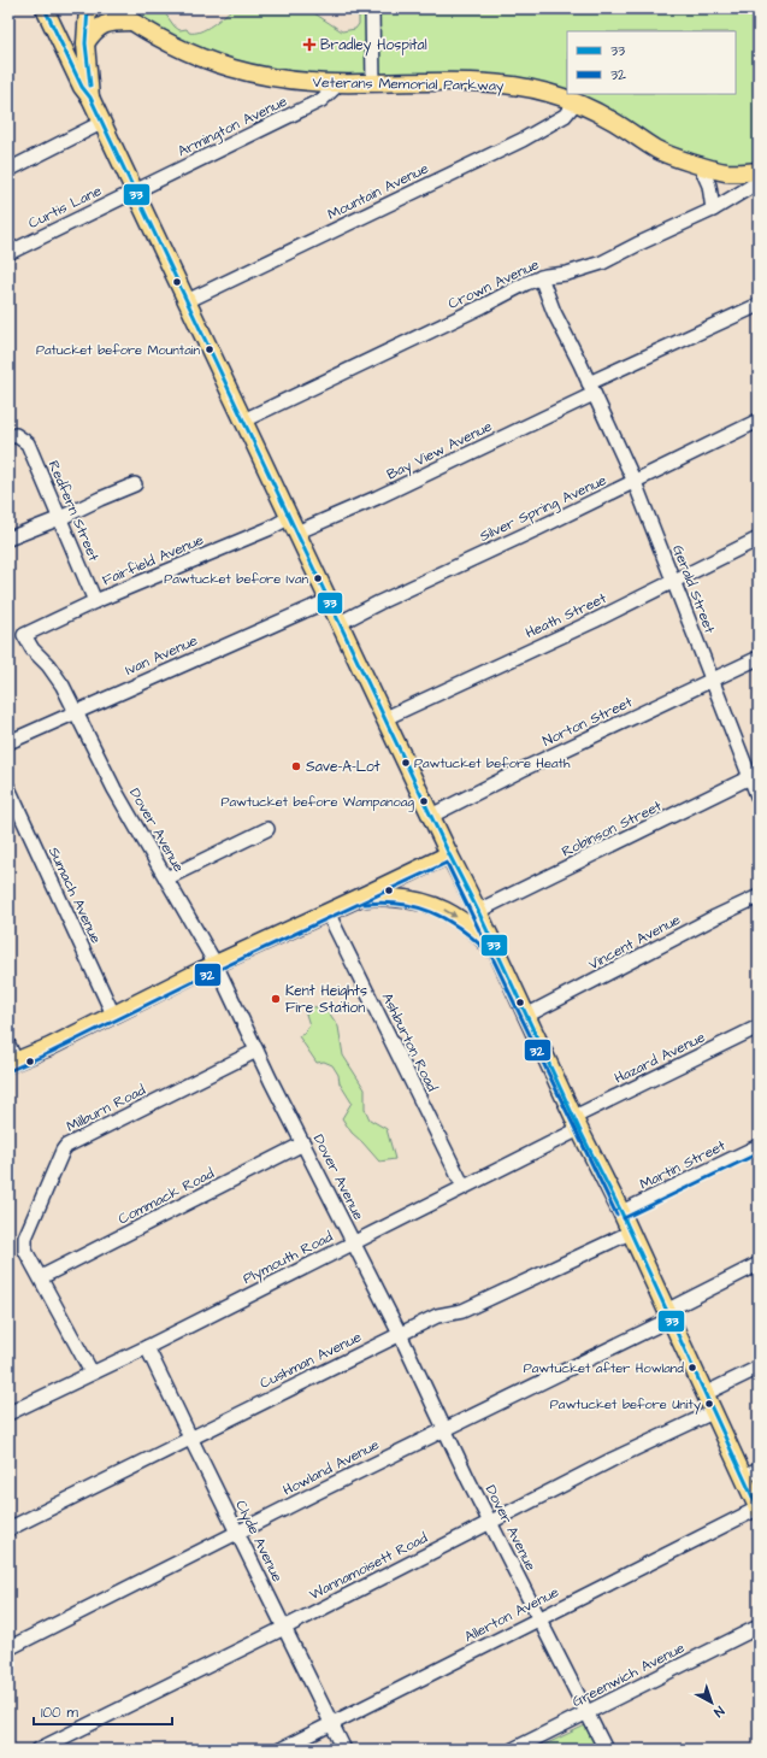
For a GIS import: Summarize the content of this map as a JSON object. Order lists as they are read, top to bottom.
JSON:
{
  "streets": {
    "main road": ["Veterans Memorial Parkway"],
    "street": [
      "Armington Avenue",
      "Mountain Avenue",
      "Curtis Lane",
      "Crown Avenue",
      "Bay View Avenue",
      "Silver Spring Avenue",
      "Redfern Street",
      "Fairfield Avenue",
      "Gerald Street",
      "Heath Street",
      "Ivan Avenue",
      "Norton Street",
      "Robinson Street",
      "Dover Avenue",
      "Sumach Avenue",
      "Vincent Avenue",
      "Ashburton Road",
      "Hazard Avenue",
      "Milburn Road",
      "Martin Street",
      "Commack Road",
      "Plymouth Road",
      "Cushman Avenue",
      "Howland Avenue",
      "Clyde Avenue",
      "Wannamoisett Road",
      "Allerton Avenue",
      "Greenwich Avenue"
    ]
  },
  "crossings": [
    ["Veterans Memorial Parkway", "Armington Avenue"],
    ["Veterans Memorial Parkway", "Mountain Avenue"],
    ["Armington Avenue", "Curtis Lane"],
    ["Crown Avenue", "Gerald Street"],
    ["Bay View Avenue", "Fairfield Avenue"],
    ["Bay View Avenue", "Gerald Street"],
    ["Silver Spring Avenue", "Gerald Street"],
    ["Redfern Street", "Fairfield Avenue"],
    ["Fairfield Avenue", "Dover Avenue"],
    ["Gerald Street", "Heath Street"],
    ["Gerald Street", "Norton Street"],
    ["Gerald Street", "Robinson Street"],
    ["Ivan Avenue", "Dover Avenue"],
    ["Dover Avenue", "Milburn Road"],
    ["Dover Avenue", "Commack Road"],
    ["Dover Avenue", "Plymouth Road"],
    ["Dover Avenue", "Cushman Avenue"],
    ["Dover Avenue", "Howland Avenue"],
    ["Dover Avenue", "Wannamoisett Road"],
    ["Dover Avenue", "Allerton Avenue"],
    ["Dover Avenue", "Greenwich Avenue"],
    ["Ashburton Road", "Plymouth Road"],
    ["Hazard Avenue", "Plymouth Road"],
    ["Milburn Road", "Commack Road"],
    ["Milburn Road", "Plymouth Road"],
    ["Plymouth Road", "Clyde Avenue"],
    ["Cushman Avenue", "Clyde Avenue"],
    ["Howland Avenue", "Clyde Avenue"],
    ["Clyde Avenue", "Wannamoisett Road"],
    ["Clyde Avenue", "Allerton Avenue"]
  ],
  "places": {
    "health": ["Bradley Hospital"],
    "other": [
      "Patucket before Mountain",
      "Pawtucket before Ivan",
      "Pawtucket before Heath",
      "Save-A-Lot",
      "Pawtucket before Wampanoag",
      "Kent Heights Fire Station",
      "Pawtucket after Howland",
      "Pawtucket before Unity"
    ]
  },
  "lines": ["transit line 33", "transit line 32"],
  "legend": ["33", "32"],
  "scale_bar": "100 m",
  "north": "bottom right"
}
